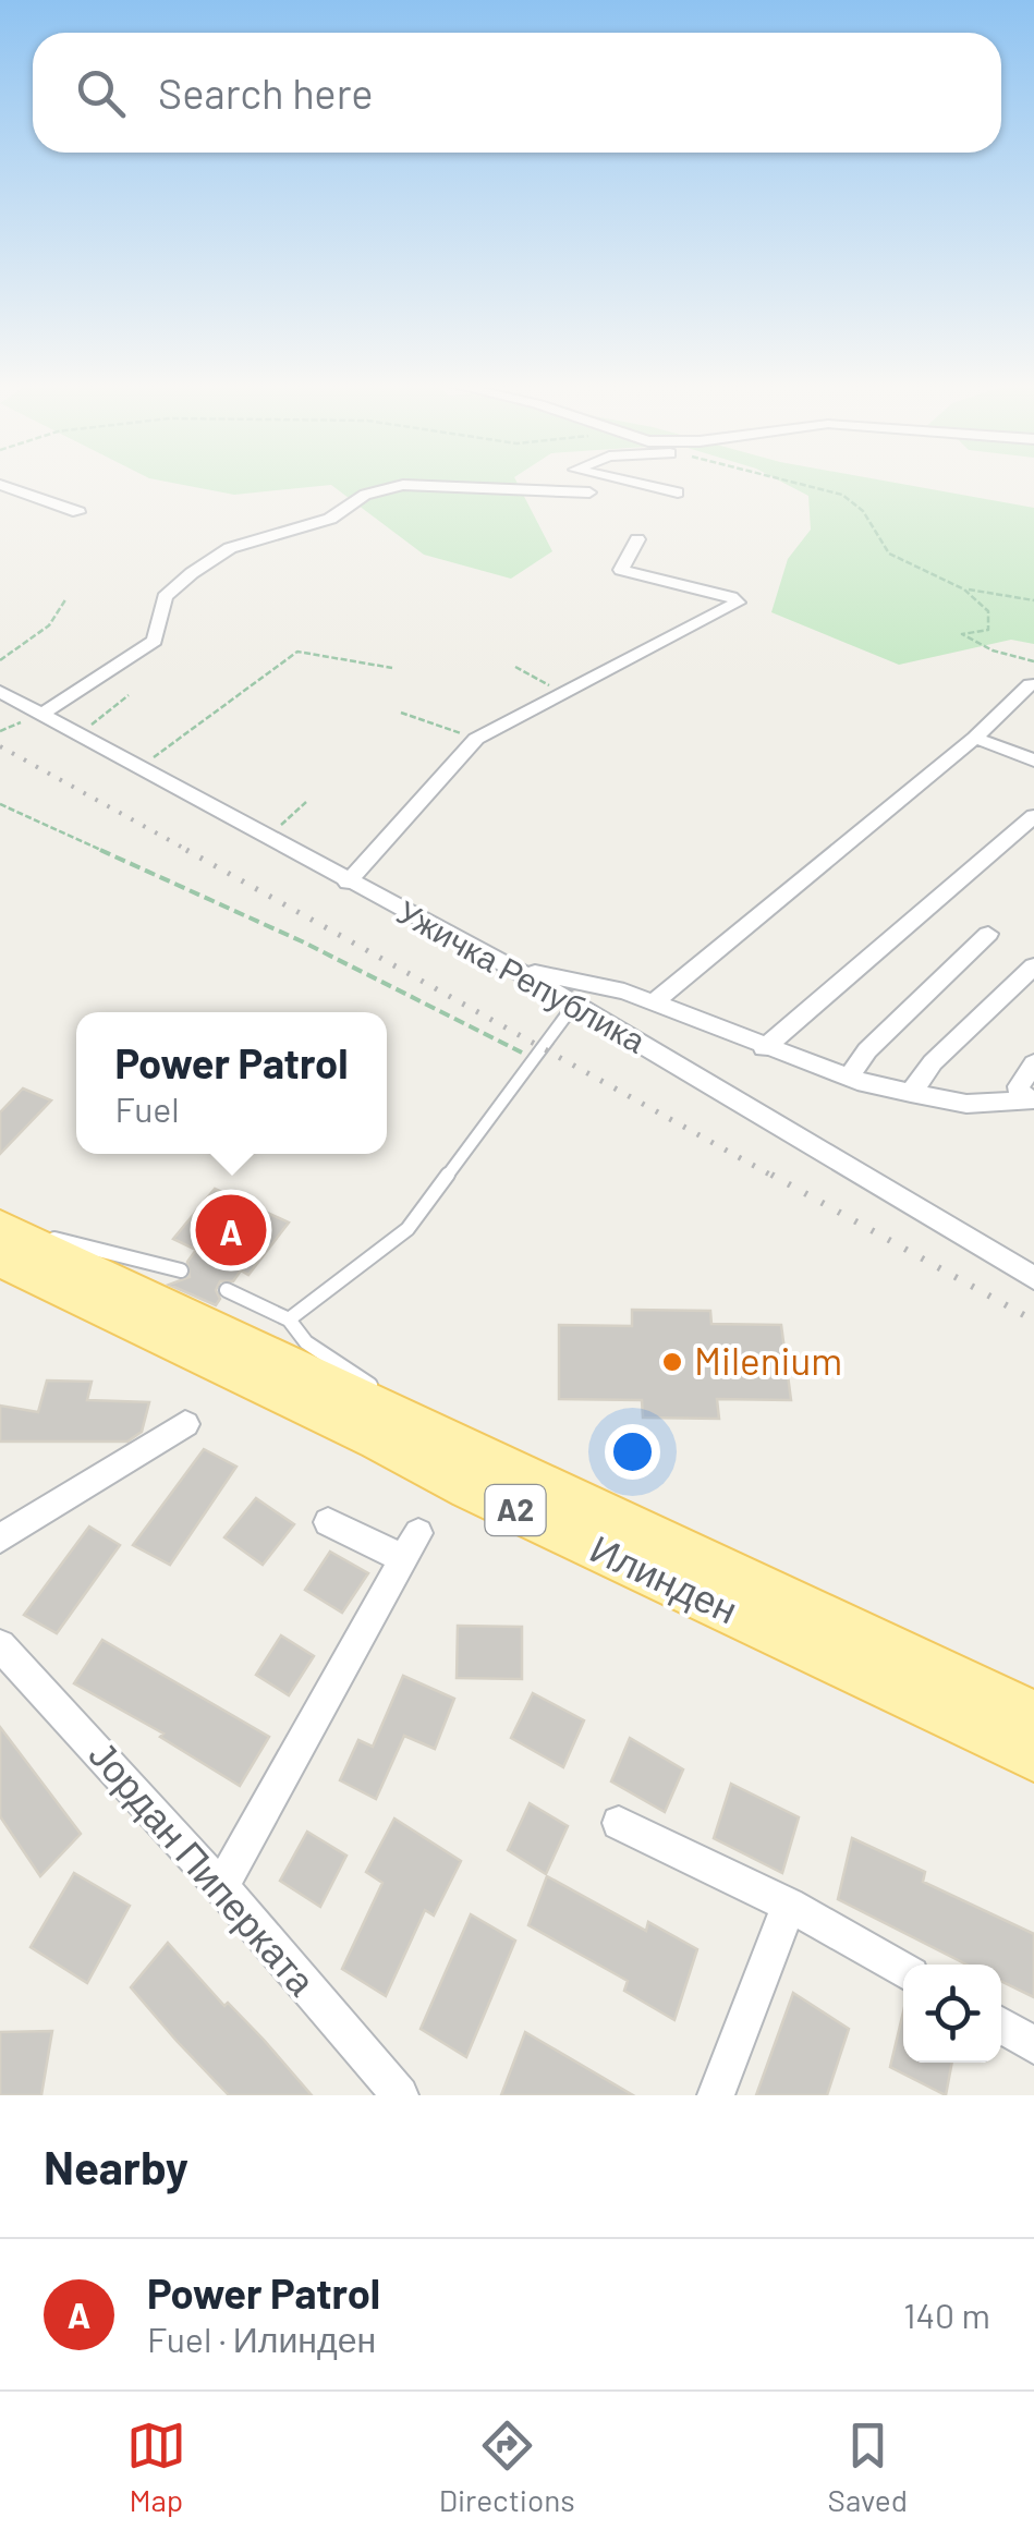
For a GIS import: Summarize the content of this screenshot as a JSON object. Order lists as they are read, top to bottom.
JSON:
{
  "streets": {
    "main road": ["A2", "Илинден"],
    "street": ["Ужичка Република", "Јордан Пиперката"]
  },
  "places": ["Milenium"],
  "page": {
    "search": "Search here",
    "popup": ["Power Patrol", "Fuel"],
    "pins": "A",
    "heading": "Nearby",
    "list": [
      {
        "mark": "A",
        "name": "Power Patrol",
        "note": "Fuel · Илинден",
        "value": "140 m"
      }
    ],
    "nav": ["Map", "Directions", "Saved"]
  }
}
